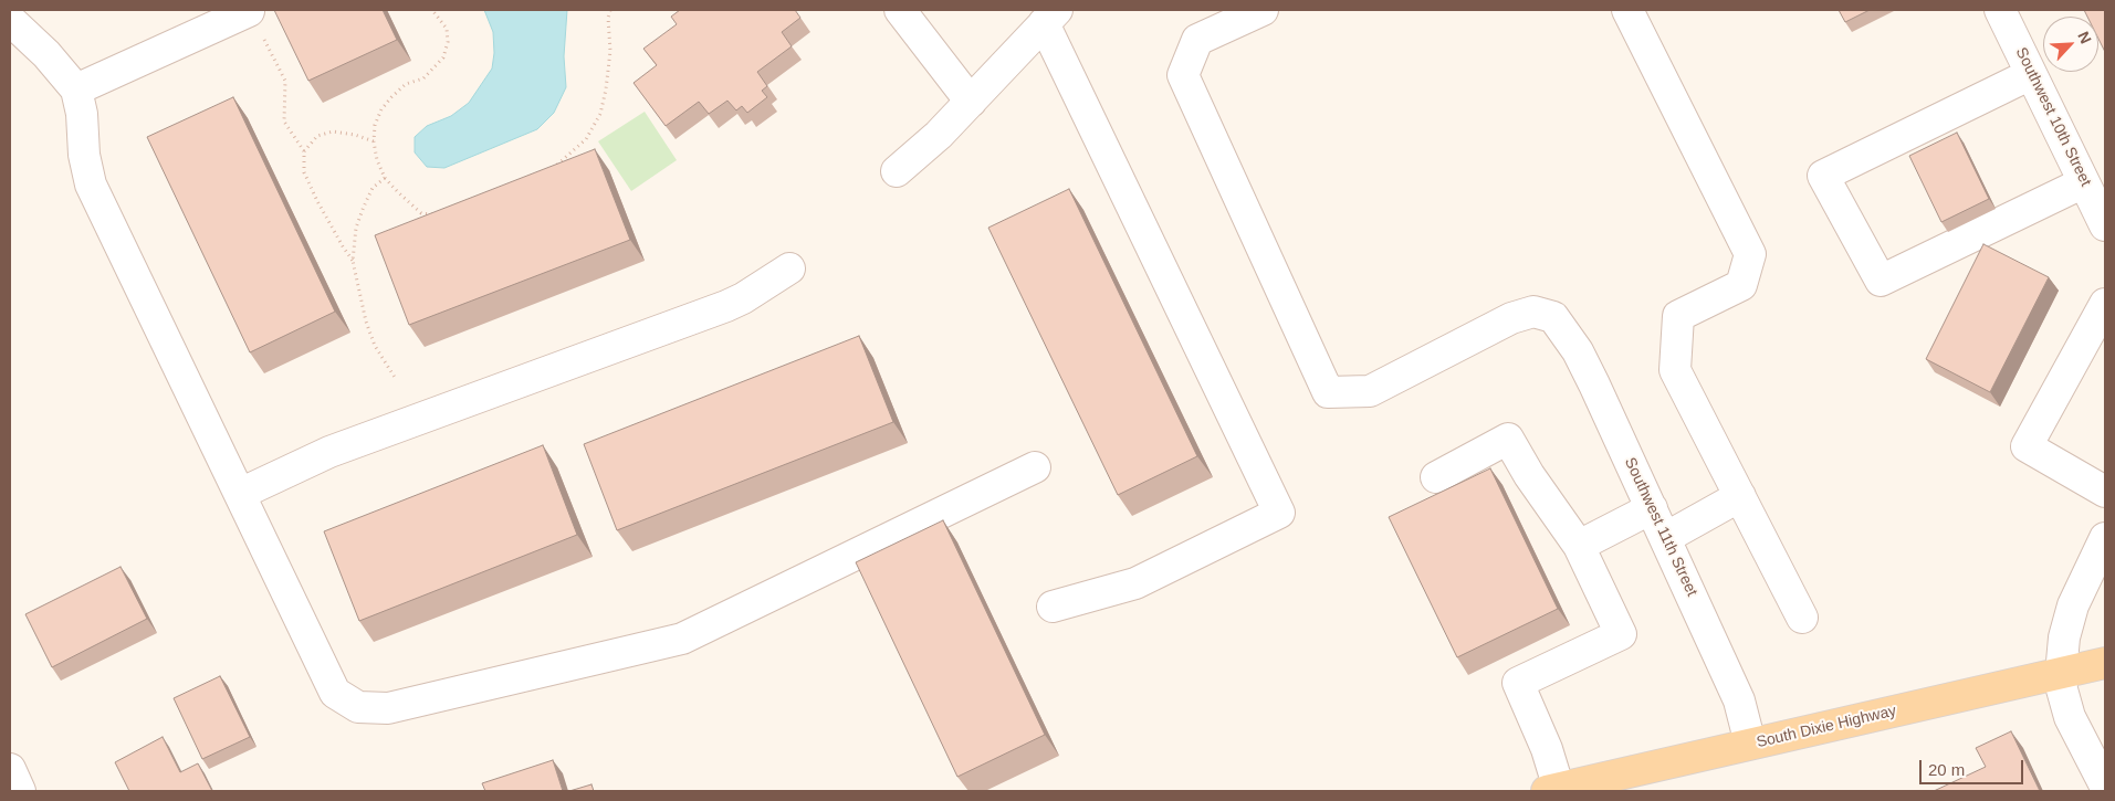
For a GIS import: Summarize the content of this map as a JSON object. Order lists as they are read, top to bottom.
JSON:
{
  "streets": {
    "main road": ["South Dixie Highway"],
    "street": ["Southwest 10th Street", "Southwest 11th Street"]
  },
  "crossings": [
    ["Southwest 11th Street", "South Dixie Highway"]
  ],
  "scale_bar": "20 m",
  "north": "top right"
}
